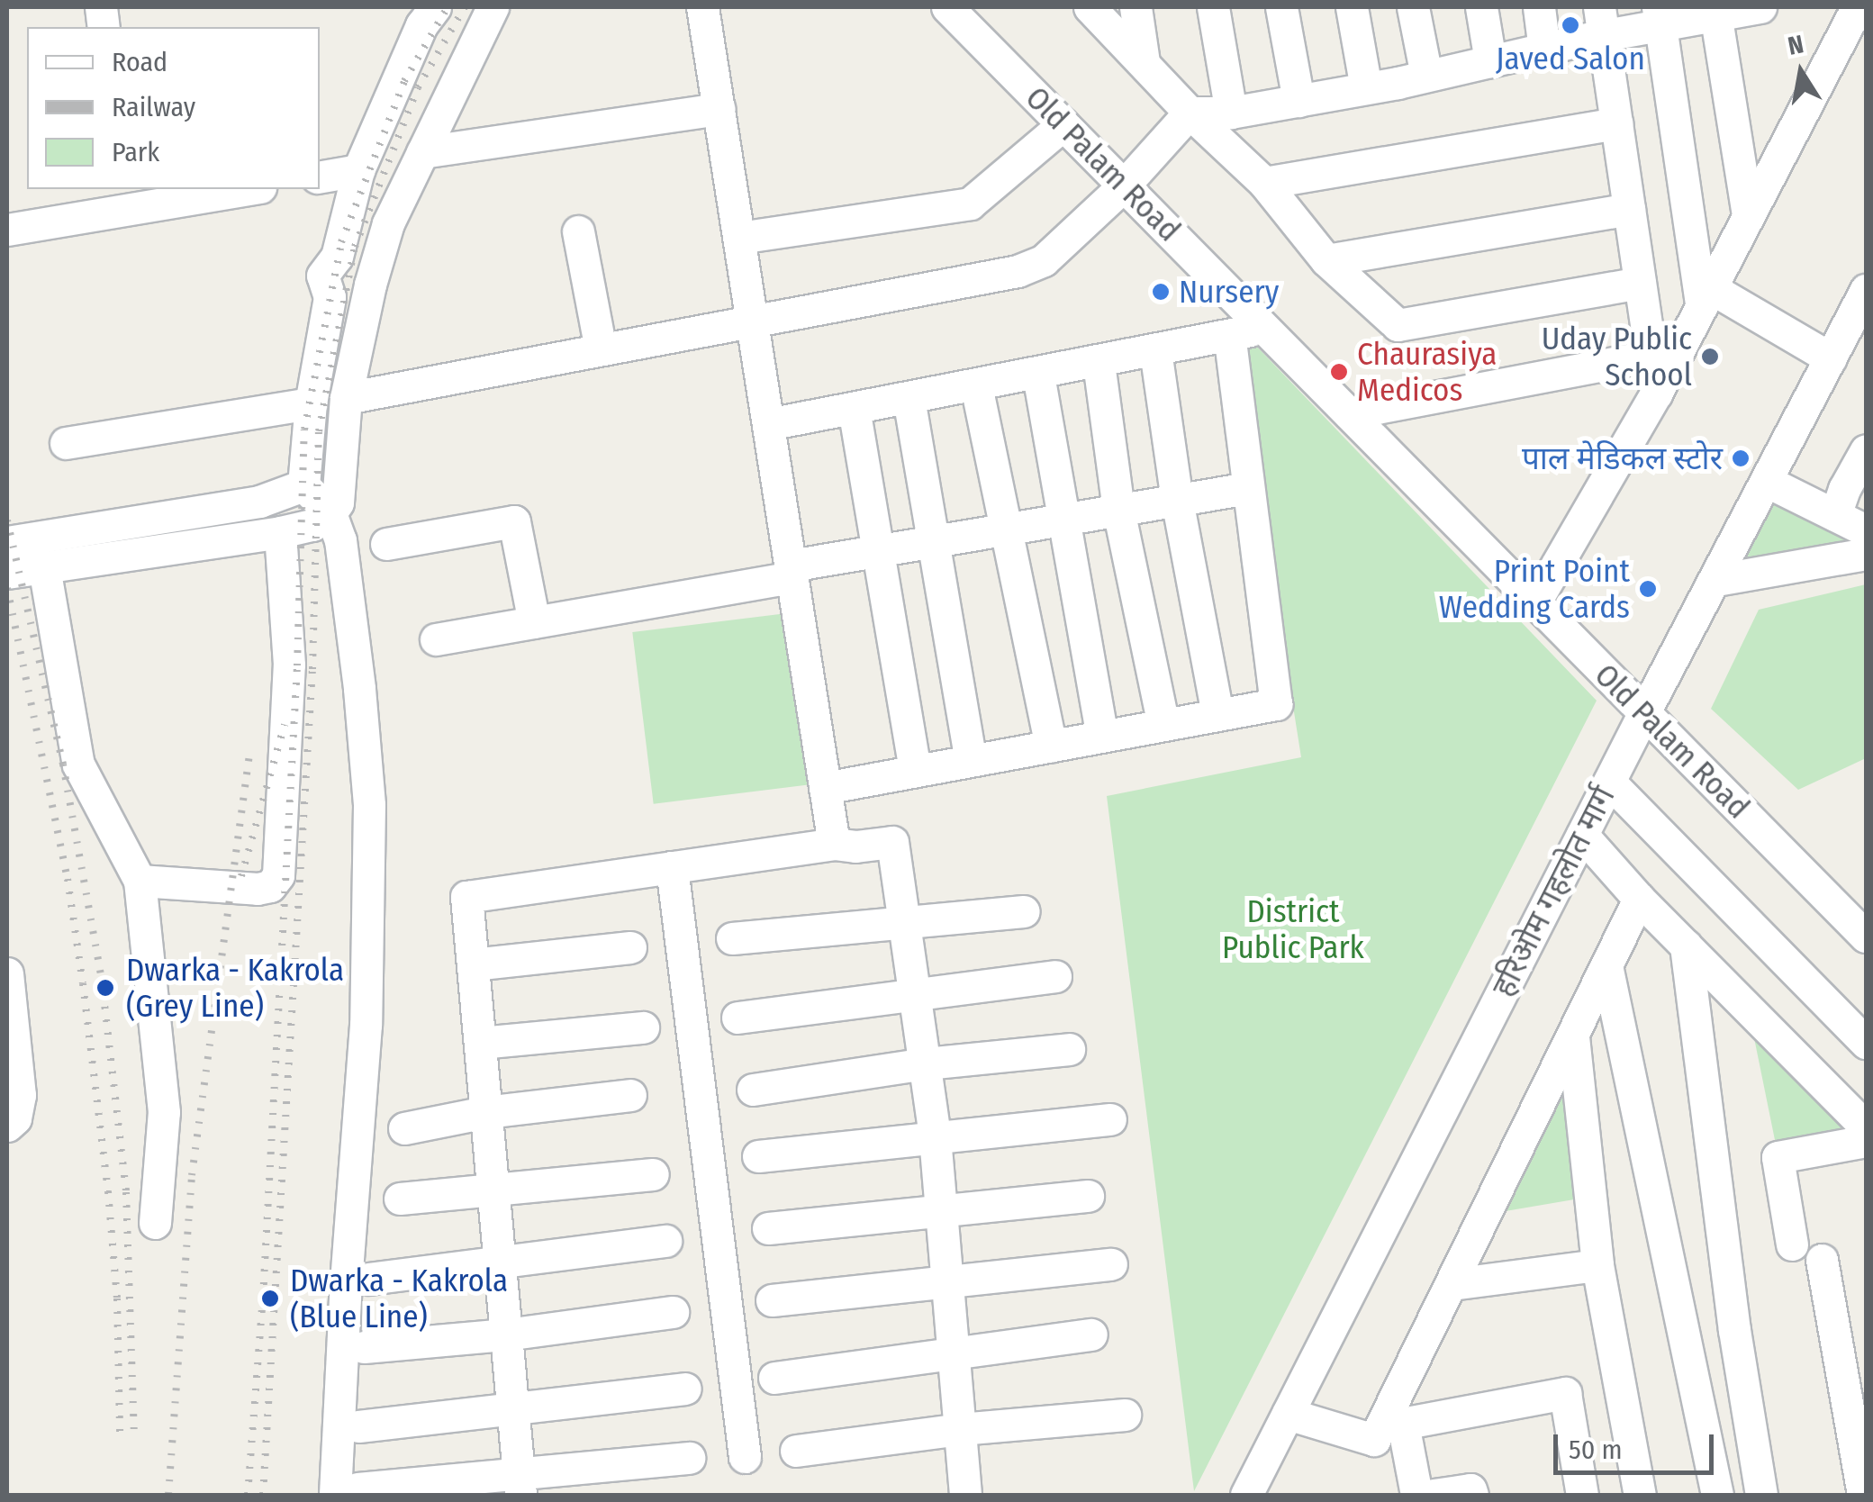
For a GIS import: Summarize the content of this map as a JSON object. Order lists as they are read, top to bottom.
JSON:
{
  "streets": {
    "street": ["Old Palam Road", "हरिओम गहलोत मार्ग"]
  },
  "crossings": [
    ["Old Palam Road", "हरिओम गहलोत मार्ग"]
  ],
  "parks": ["District Public Park"],
  "places": [
    "Javed Salon",
    "Nursery",
    "Uday Public School",
    "Chaurasiya Medicos",
    "पाल मेडिकल स्टोर",
    "Print Point Wedding Cards",
    "Dwarka - Kakrola (Grey Line)",
    "Dwarka - Kakrola (Blue Line)"
  ],
  "legend": ["Road", "Railway", "Park"],
  "scale_bar": "50 m",
  "north": "top"
}
